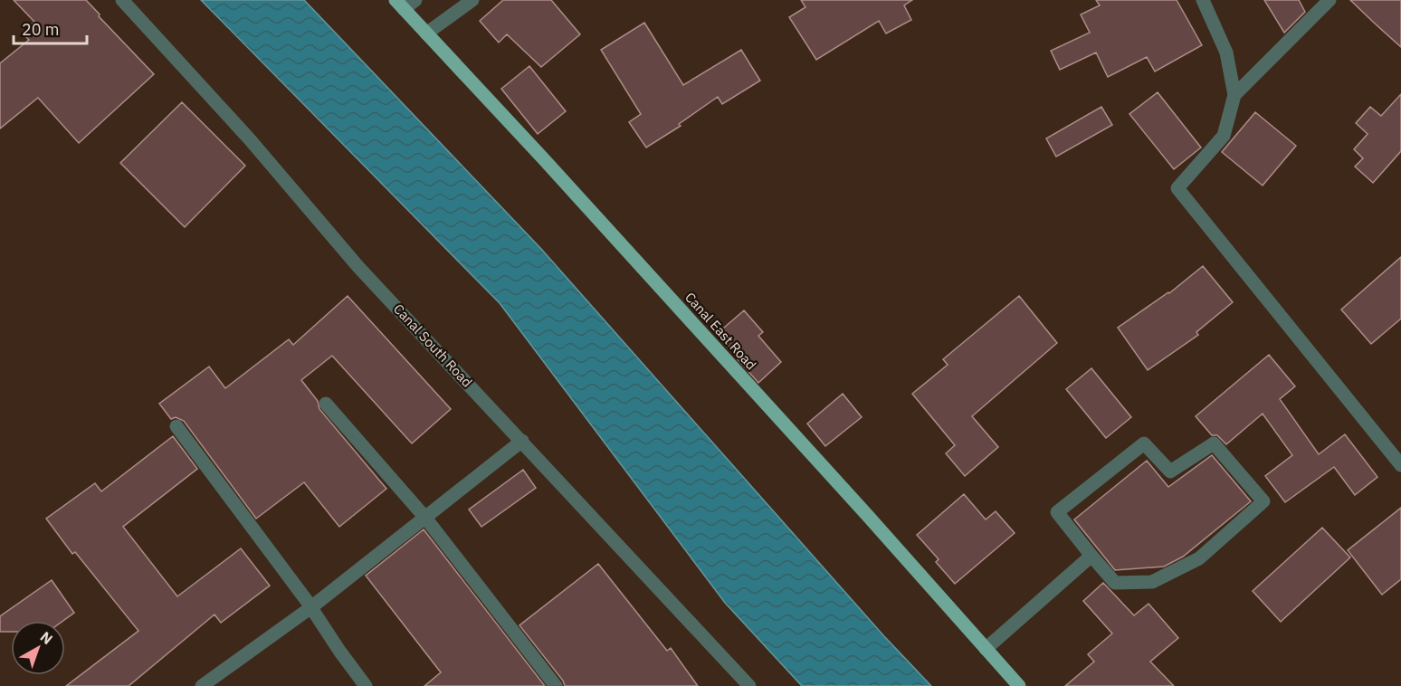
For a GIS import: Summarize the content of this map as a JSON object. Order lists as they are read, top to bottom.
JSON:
{
  "streets": {
    "main road": ["Canal East Road"],
    "street": ["Canal South Road"]
  },
  "scale_bar": "20 m",
  "north": "top right"
}
